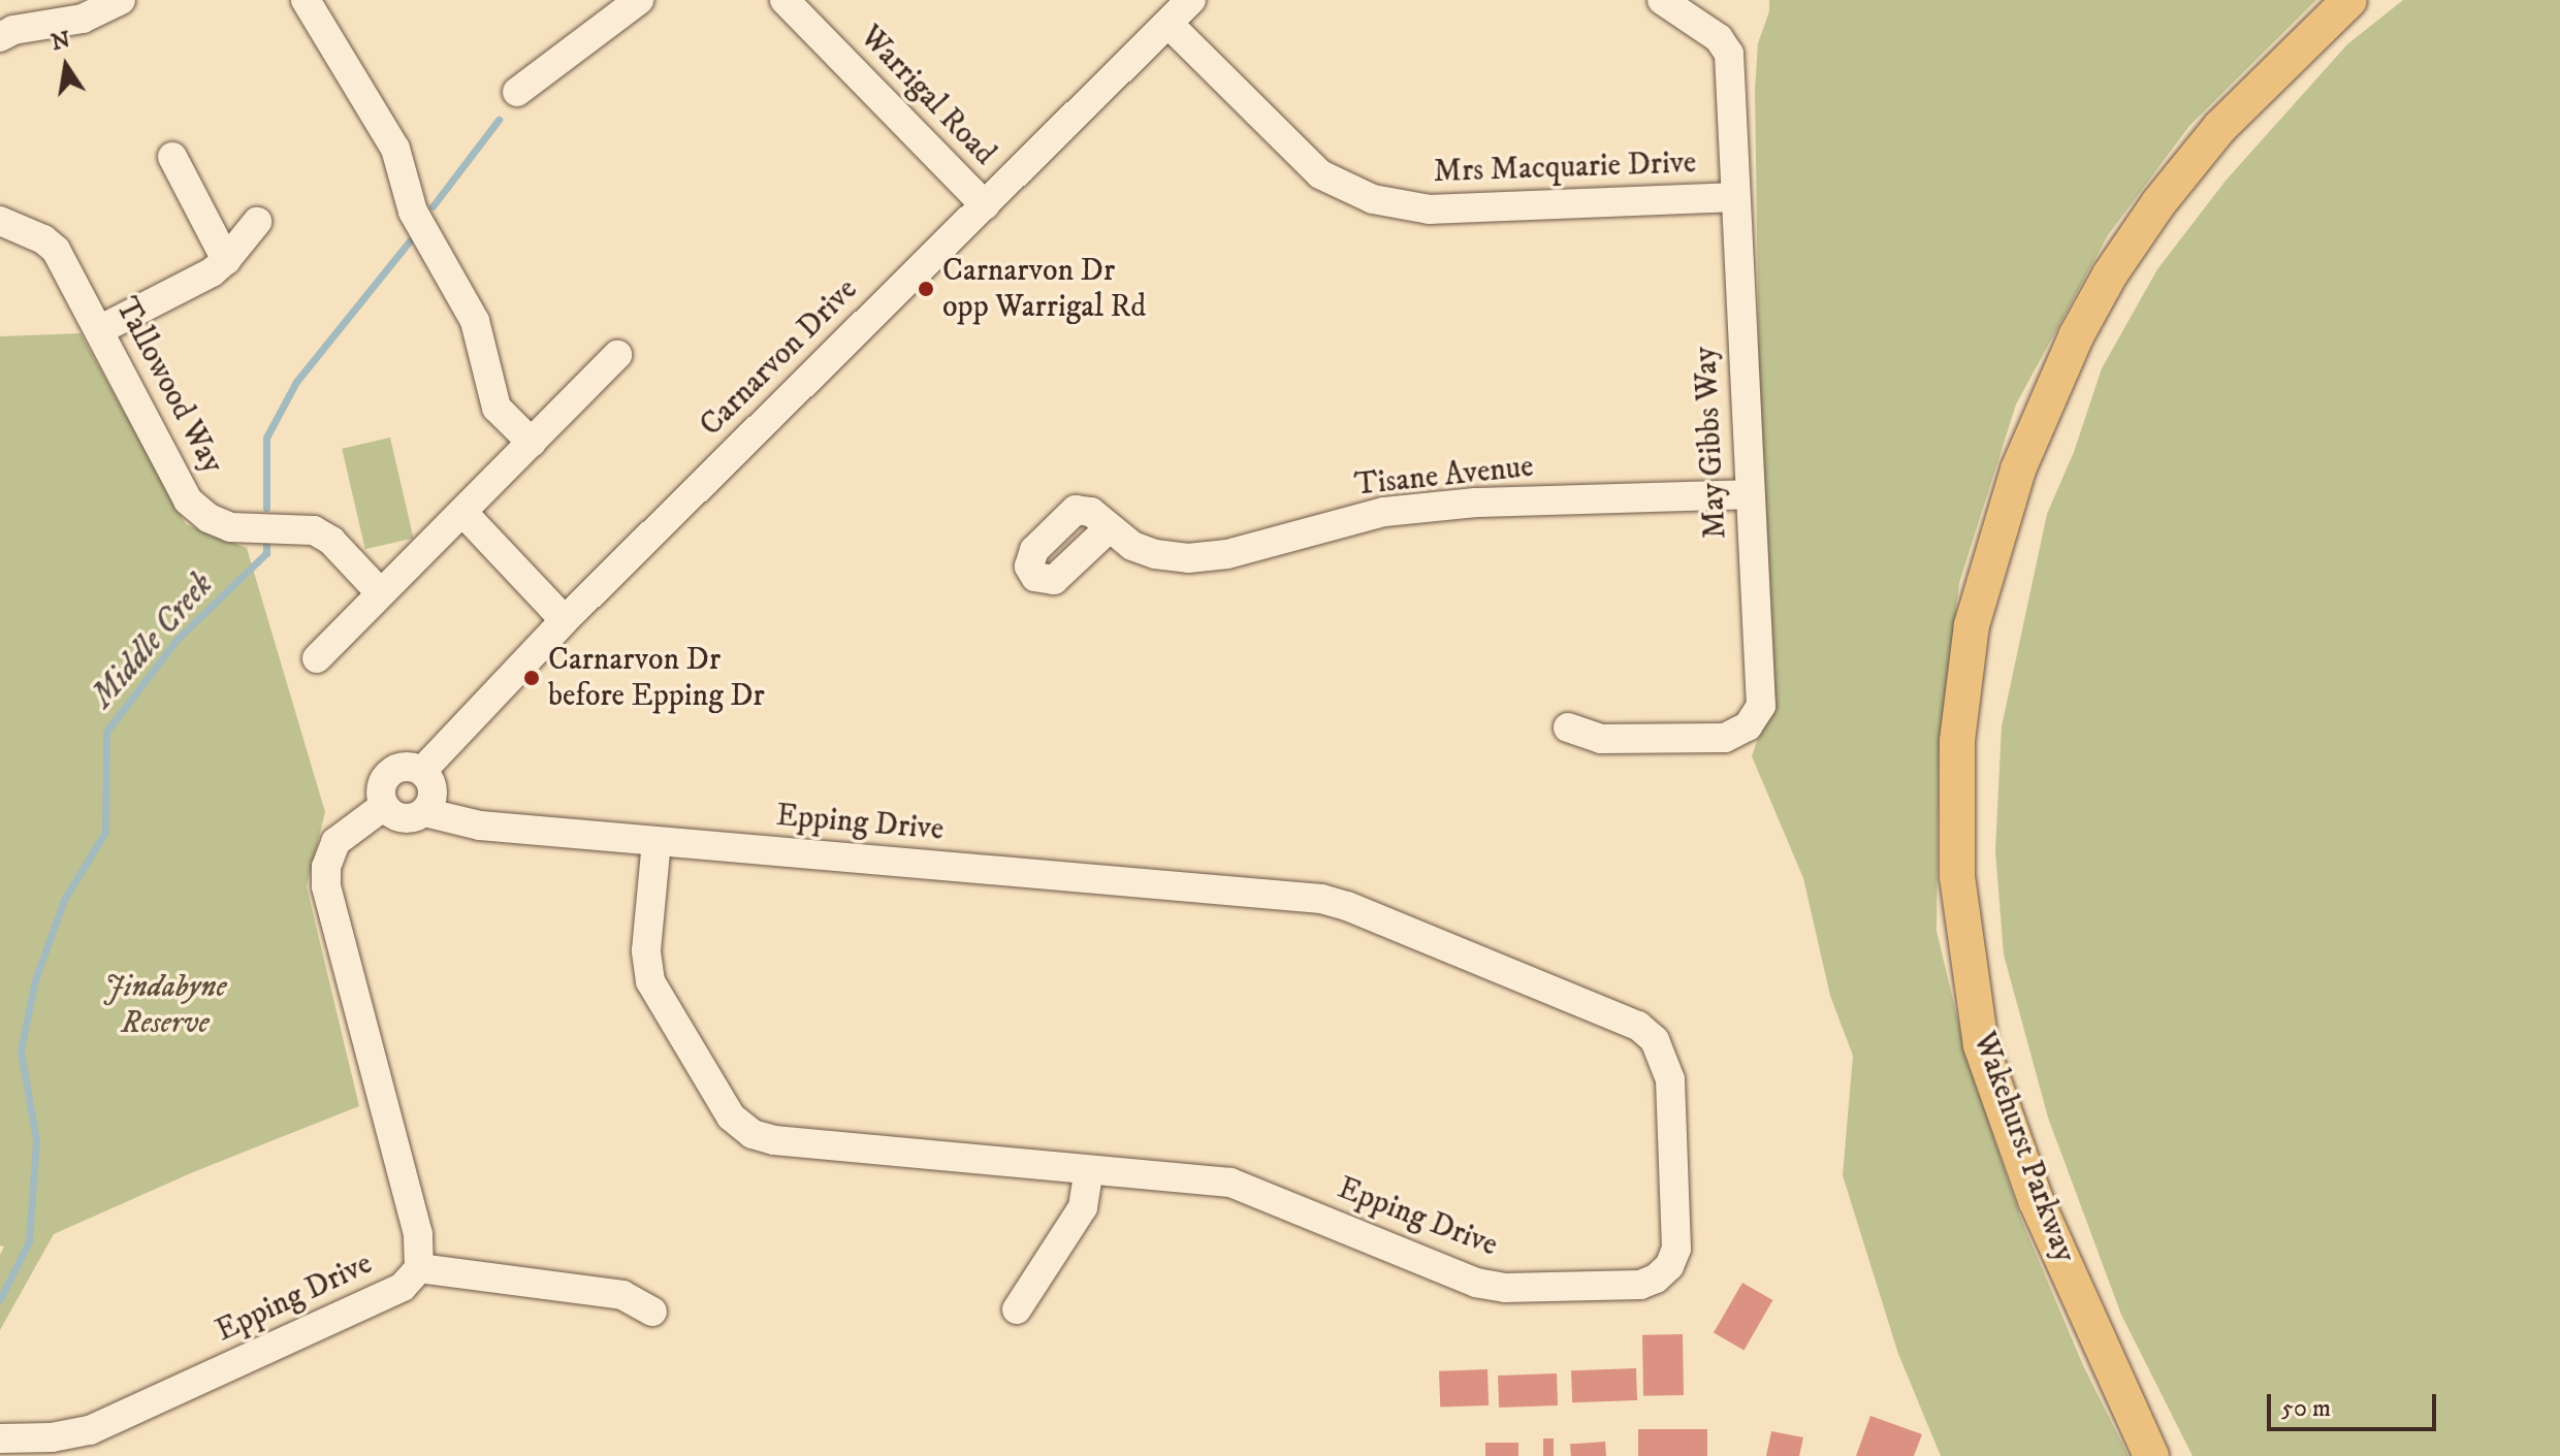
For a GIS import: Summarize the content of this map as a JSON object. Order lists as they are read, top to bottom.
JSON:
{
  "streets": {
    "main road": ["Wakehurst Parkway"],
    "street": [
      "Warrigal Road",
      "Mrs Macquarie Drive",
      "Carnarvon Drive",
      "Tallowood Way",
      "May Gibbs Way",
      "Tisane Avenue",
      "Epping Drive"
    ]
  },
  "crossings": [
    ["Warrigal Road", "Carnarvon Drive"],
    ["Mrs Macquarie Drive", "Carnarvon Drive"],
    ["Mrs Macquarie Drive", "May Gibbs Way"],
    ["Carnarvon Drive", "Epping Drive"],
    ["May Gibbs Way", "Tisane Avenue"]
  ],
  "water": ["Middle Creek"],
  "parks": ["Jindabyne Reserve"],
  "places": ["Carnarvon Dr opp Warrigal Rd", "Carnarvon Dr before Epping Dr"],
  "scale_bar": "50 m",
  "north": "top"
}
